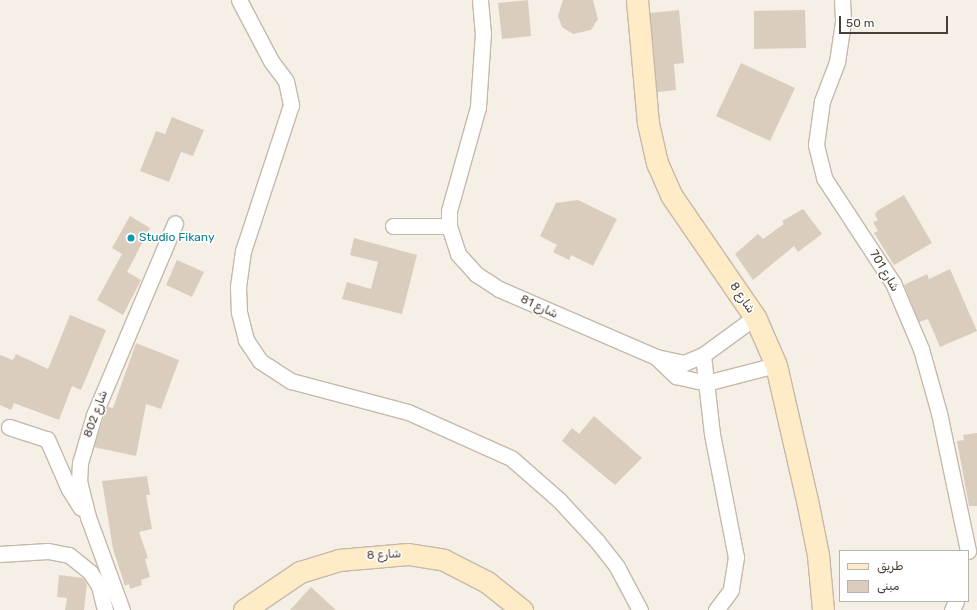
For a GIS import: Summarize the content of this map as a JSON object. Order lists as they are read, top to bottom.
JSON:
{
  "streets": {
    "street": [
      "شارع 701",
      "شارع 8",
      "شارع 81",
      "شارع 802"
    ]
  },
  "crossings": [
    ["شارع 8", "شارع 81"]
  ],
  "places": ["Studio Fikany"],
  "legend": ["طريق", "مبنى"],
  "scale_bar": "50 m"
}
